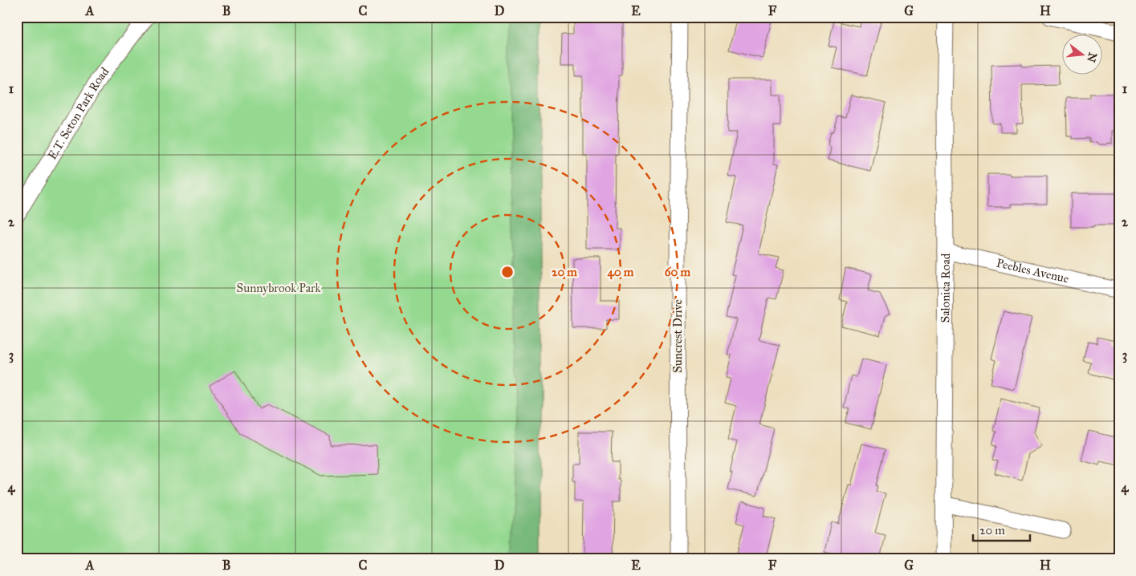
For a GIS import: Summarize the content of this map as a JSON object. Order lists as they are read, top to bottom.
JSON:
{
  "streets": {
    "street": [
      "E.T. Seton Park Road",
      "Peebles Avenue",
      "Salonica Road",
      "Suncrest Drive"
    ]
  },
  "crossings": [
    ["Peebles Avenue", "Salonica Road"]
  ],
  "parks": ["Sunnybrook Park"],
  "scale_bar": "20 m",
  "north": "right",
  "grid": {
    "columns": [
      "A",
      "B",
      "C",
      "D",
      "E",
      "F",
      "G",
      "H"
    ],
    "rows": [
      "1",
      "2",
      "3",
      "4"
    ]
  },
  "rings": ["20 m", "40 m", "60 m"]
}
